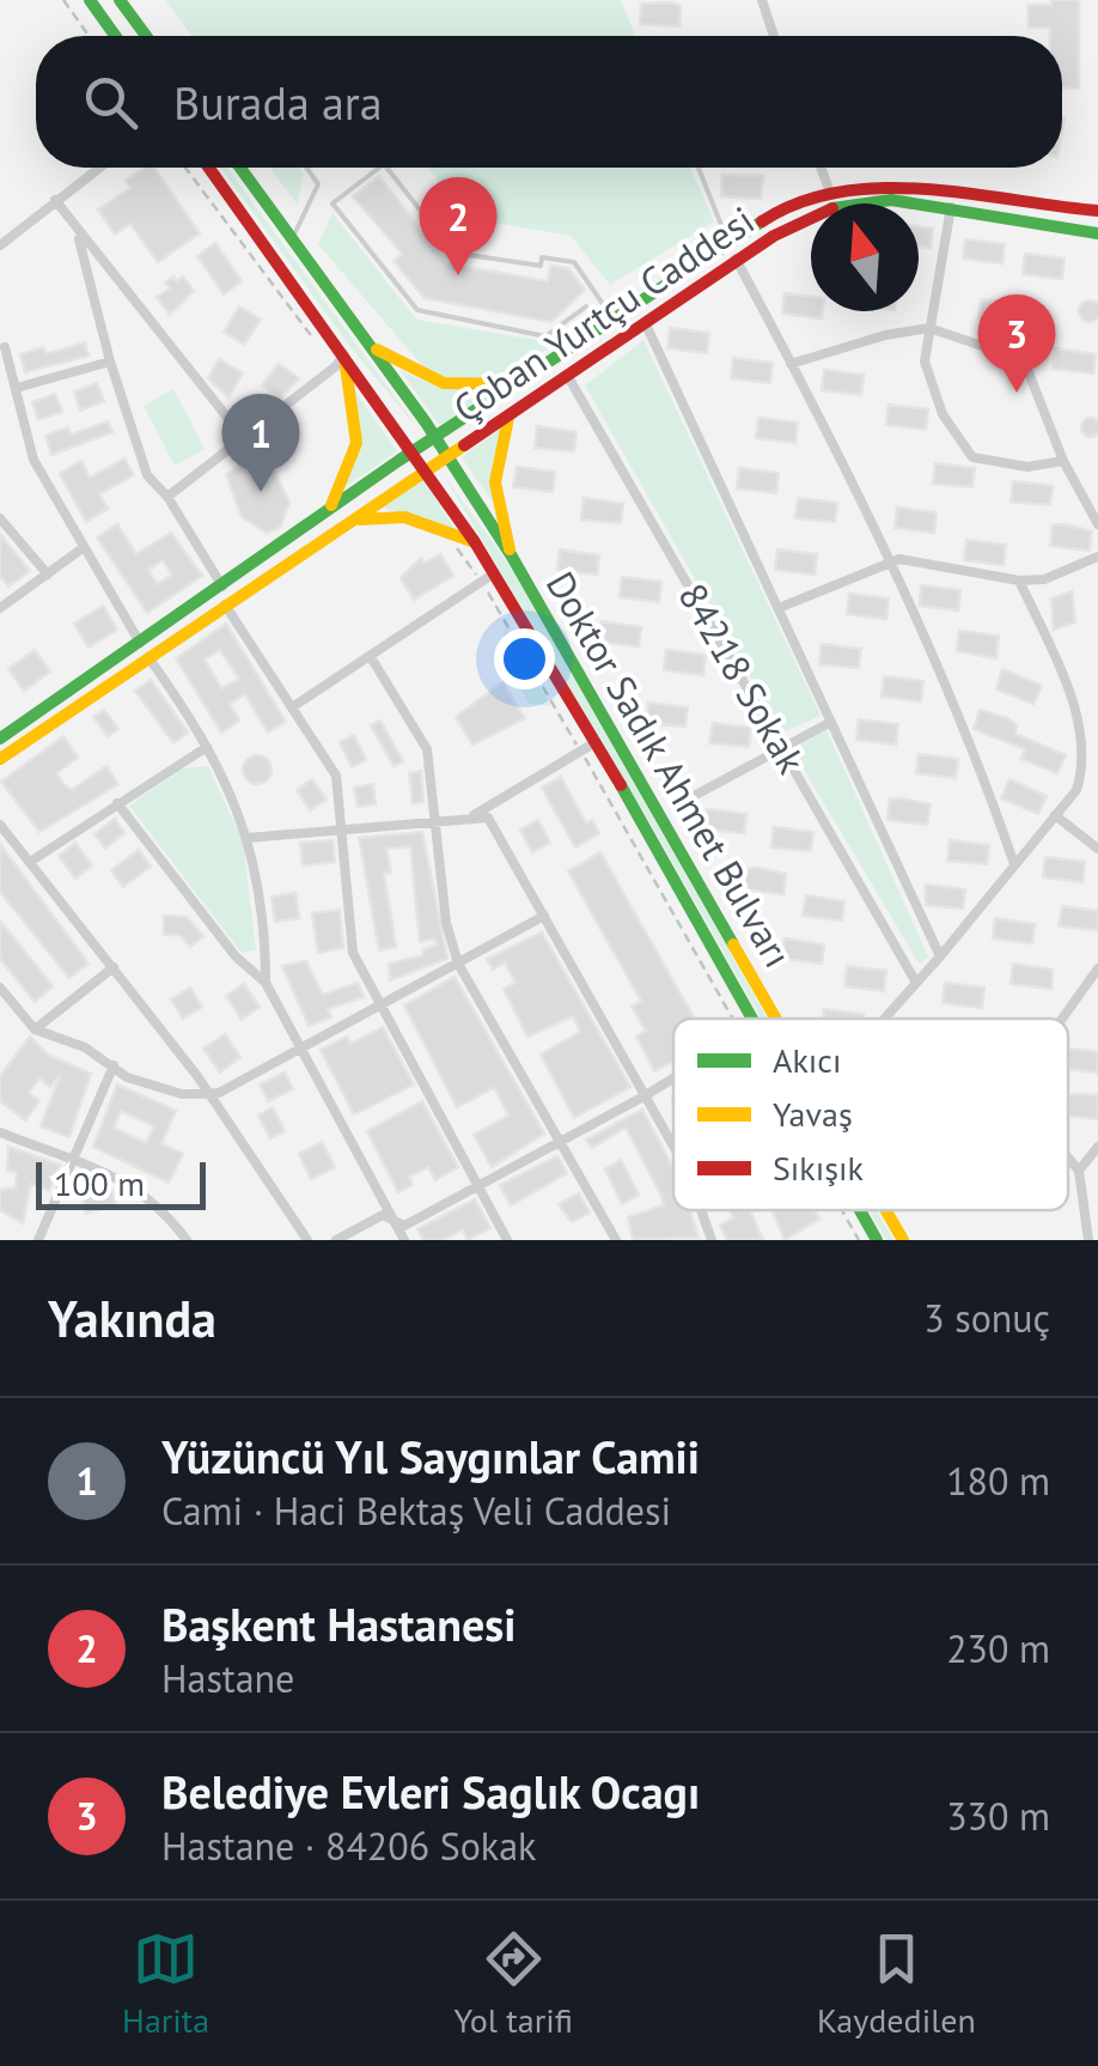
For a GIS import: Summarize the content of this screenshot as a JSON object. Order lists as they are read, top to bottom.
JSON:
{
  "streets": {
    "main road": ["Çoban Yurtçu Caddesi", "Doktor Sadık Ahmet Bulvarı"],
    "street": ["84218 Sokak"]
  },
  "crossings": [
    ["Çoban Yurtçu Caddesi", "84218 Sokak"],
    ["Çoban Yurtçu Caddesi", "Doktor Sadık Ahmet Bulvarı"]
  ],
  "legend": ["Akıcı", "Yavaş", "Sıkışık"],
  "scale_bar": "100 m",
  "north": "top",
  "page": {
    "search": "Burada ara",
    "pins": ["2", "3", "1"],
    "scale": "100 m",
    "heading": ["Yakında", "3 sonuç"],
    "list": [
      {
        "mark": "1",
        "name": "Yüzüncü Yıl Saygınlar Camii",
        "note": "Cami · Haci Bektaş Veli Caddesi",
        "value": "180 m"
      },
      {
        "mark": "2",
        "name": "Başkent Hastanesi",
        "note": "Hastane",
        "value": "230 m"
      },
      {
        "mark": "3",
        "name": "Belediye Evleri Saglık Ocagı",
        "note": "Hastane · 84206 Sokak",
        "value": "330 m"
      }
    ],
    "nav": ["Harita", "Yol tarifi", "Kaydedilen"]
  }
}
